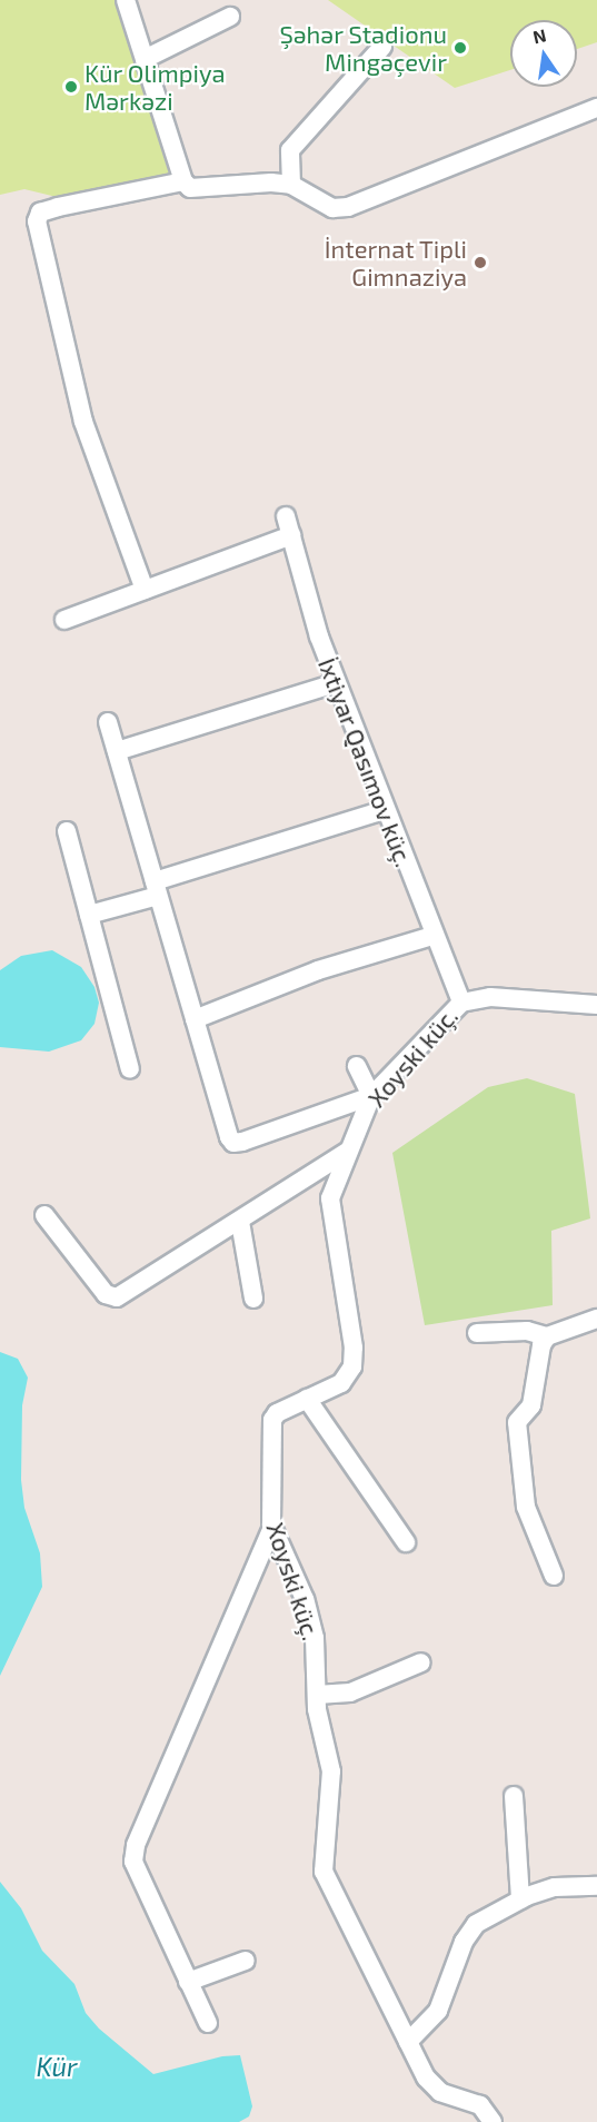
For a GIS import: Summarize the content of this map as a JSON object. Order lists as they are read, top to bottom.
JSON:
{
  "streets": {
    "street": ["İxtiyar Qasımov küç.", "Xoyski küç."]
  },
  "crossings": [
    ["İxtiyar Qasımov küç.", "Xoyski küç."]
  ],
  "water": ["Kür"],
  "places": ["Şəhər Stadionu Mingəçevir", "Kür Olimpiya Mərkəzi", "İnternat Tipli Gimnaziya"],
  "north": "top"
}
